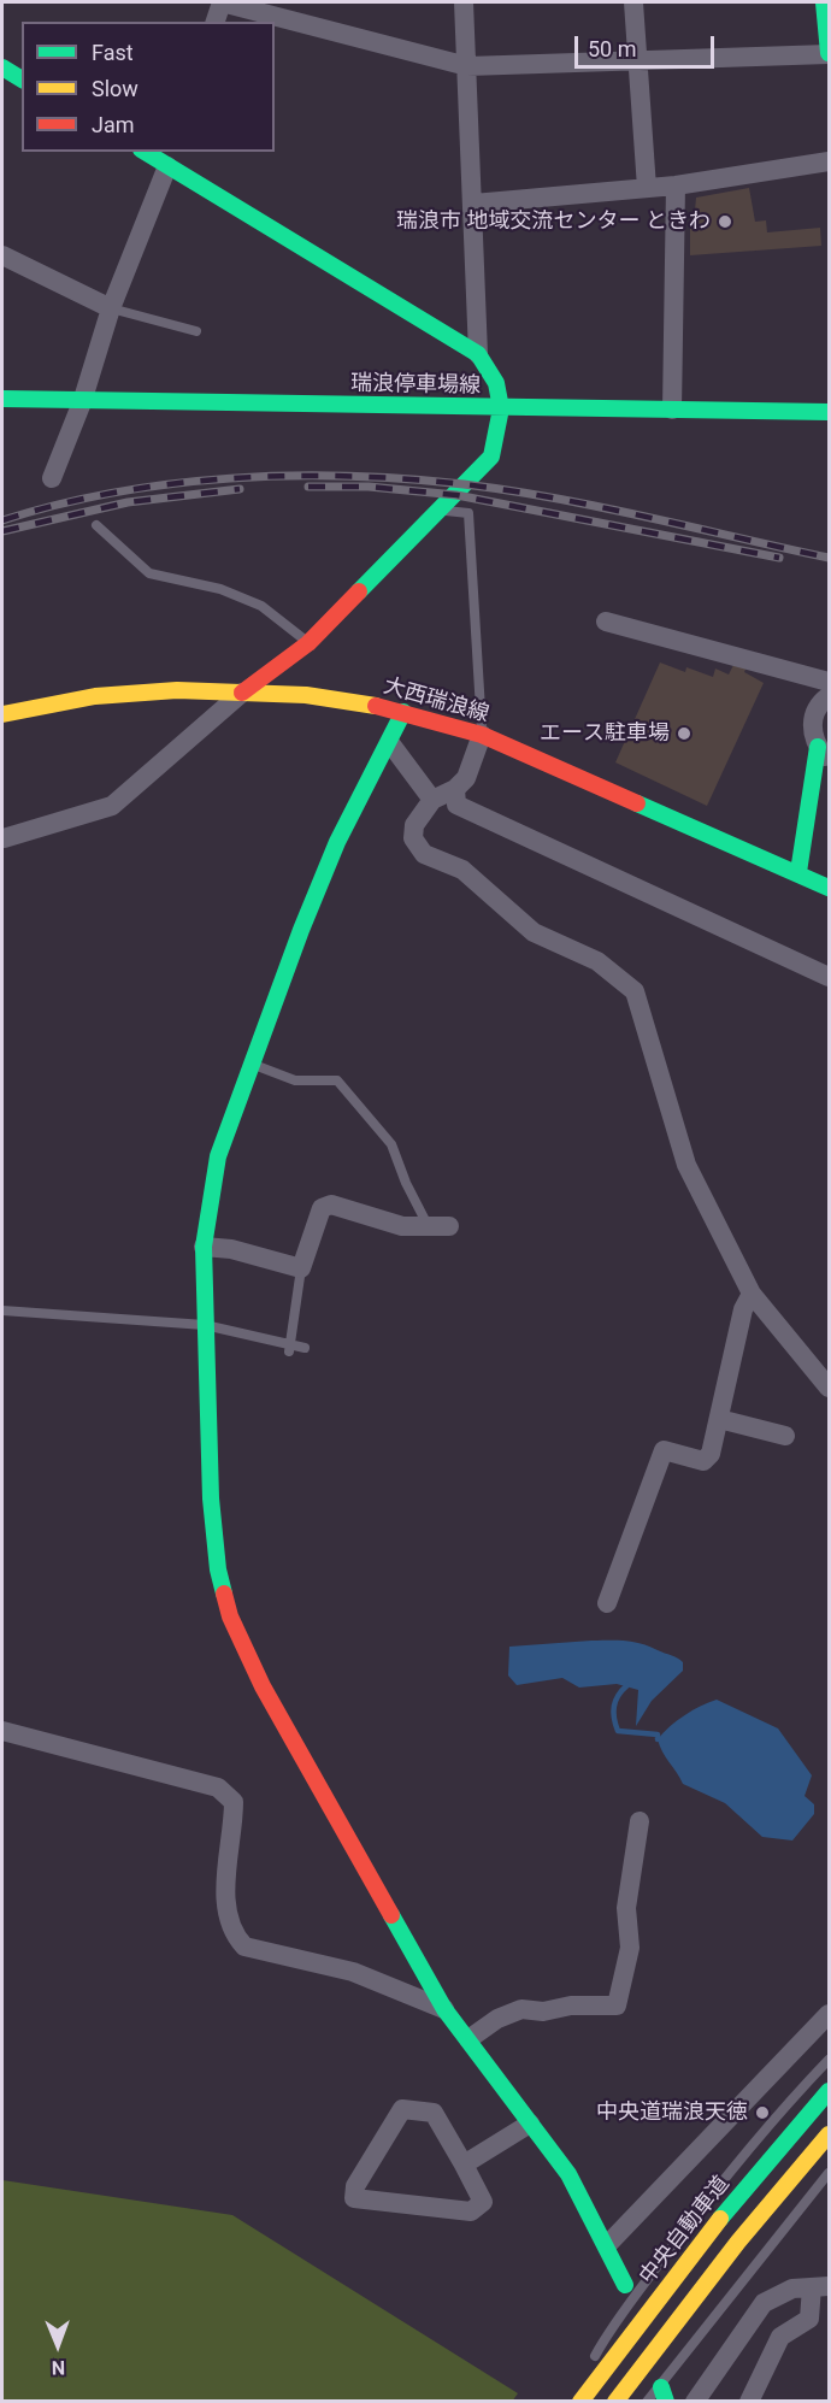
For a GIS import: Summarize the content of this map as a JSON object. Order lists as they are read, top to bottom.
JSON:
{
  "streets": {
    "main road": ["瑞浪停車場線", "大西瑞浪線", "中央自動車道"]
  },
  "places": ["瑞浪市 地域交流センター ときわ", "エース駐車場", "中央道瑞浪天徳"],
  "legend": ["Fast", "Slow", "Jam"],
  "scale_bar": "50 m",
  "north": "bottom"
}
